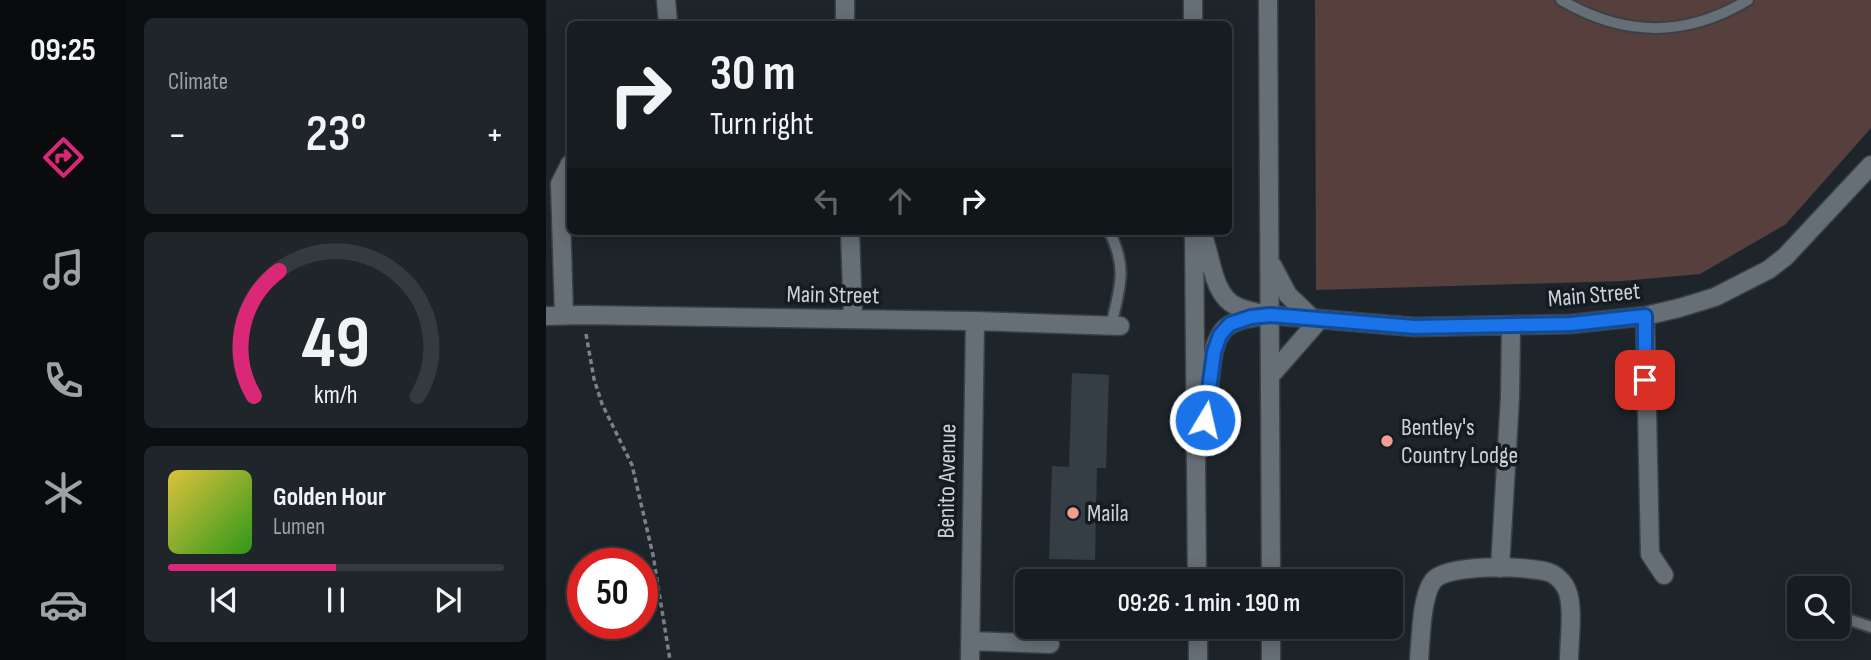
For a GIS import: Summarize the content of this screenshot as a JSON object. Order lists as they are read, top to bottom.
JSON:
{
  "streets": {
    "street": ["Main Street", "Benito Avenue"]
  },
  "crossings": [
    ["Main Street", "Benito Avenue"]
  ],
  "places": ["Bentley's Country Lodge", "Maila"],
  "page": {
    "tabs": "09:25",
    "tile": "Climate",
    "turn": ["30 m", "Turn right"],
    "heat": ["−", "23°", "+"],
    "song": ["Golden Hour", "Lumen"],
    "limit": "50",
    "trip": "09:26 · 1 min · 190 m",
    "gauge": ["49", "km/h"]
  }
}
